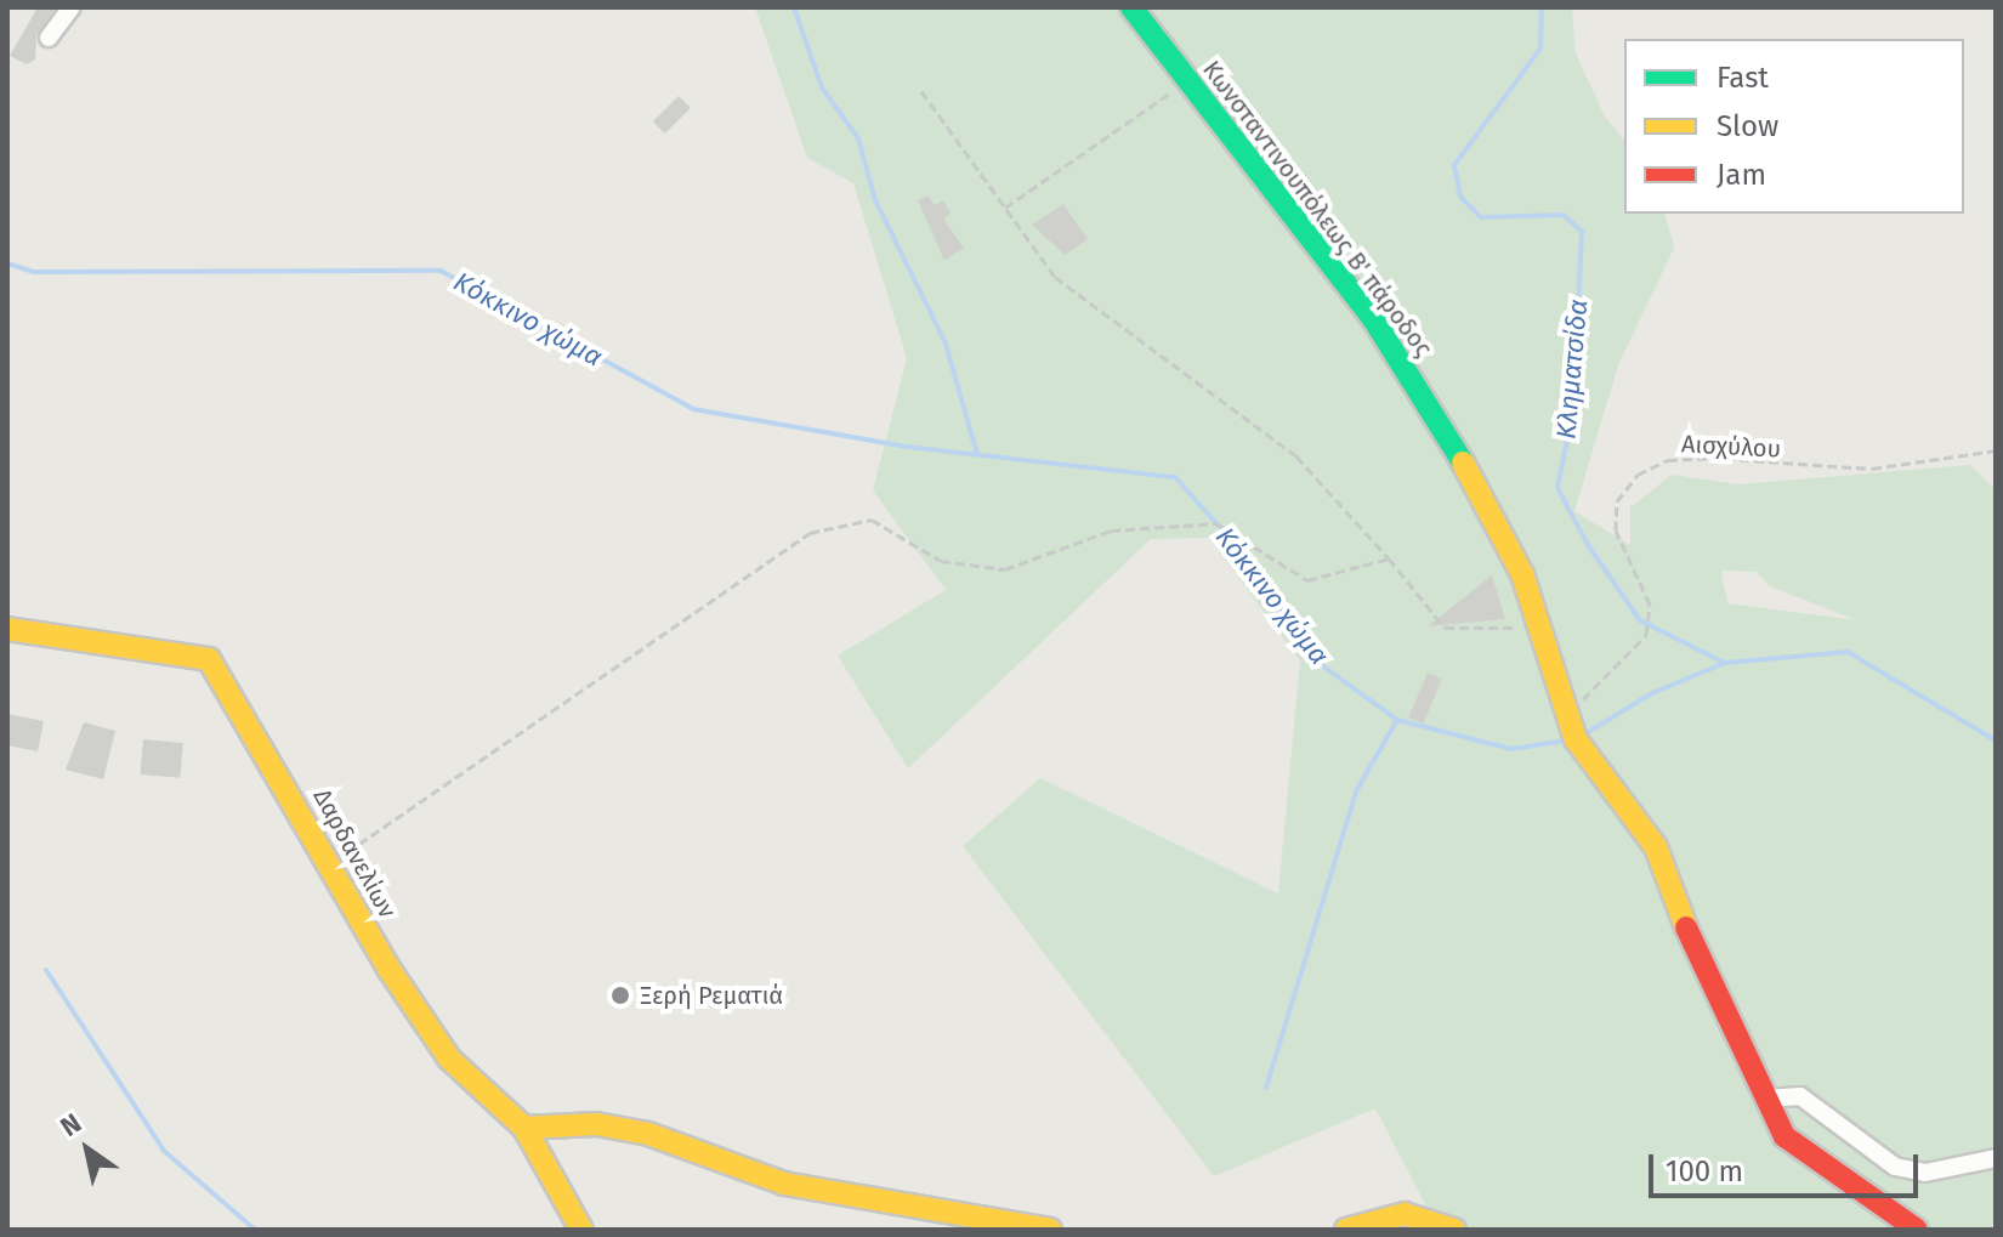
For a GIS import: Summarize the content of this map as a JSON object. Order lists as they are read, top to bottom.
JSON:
{
  "streets": {
    "street": ["Κωνσταντινουπόλεως Β' πάροδος", "Δαρδανελίων"],
    "path": ["Αισχύλου"]
  },
  "crossings": [
    ["Κωνσταντινουπόλεως Β' πάροδος", "Αισχύλου"]
  ],
  "water": ["Κόκκινο χώμα", "Κληματσίδα"],
  "places": ["Ξερή Ρεματιά"],
  "legend": ["Fast", "Slow", "Jam"],
  "scale_bar": "100 m",
  "north": "top left"
}
